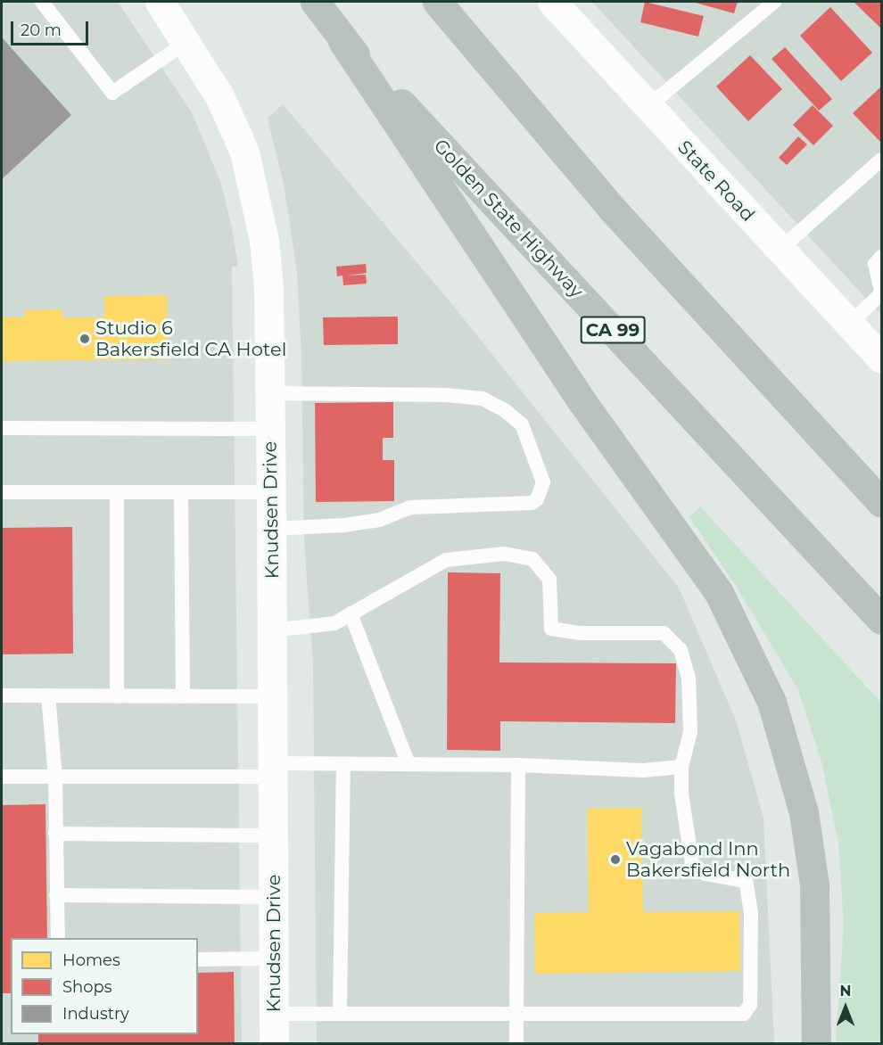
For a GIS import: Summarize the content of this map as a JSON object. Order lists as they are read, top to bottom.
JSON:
{
  "streets": {
    "highway": ["Golden State Highway", "CA 99"],
    "street": ["State Road", "Knudsen Drive"]
  },
  "places": ["Studio 6 Bakersfield CA Hotel", "Vagabond Inn Bakersfield North"],
  "legend": ["Homes", "Shops", "Industry"],
  "scale_bar": "20 m",
  "north": "top"
}
